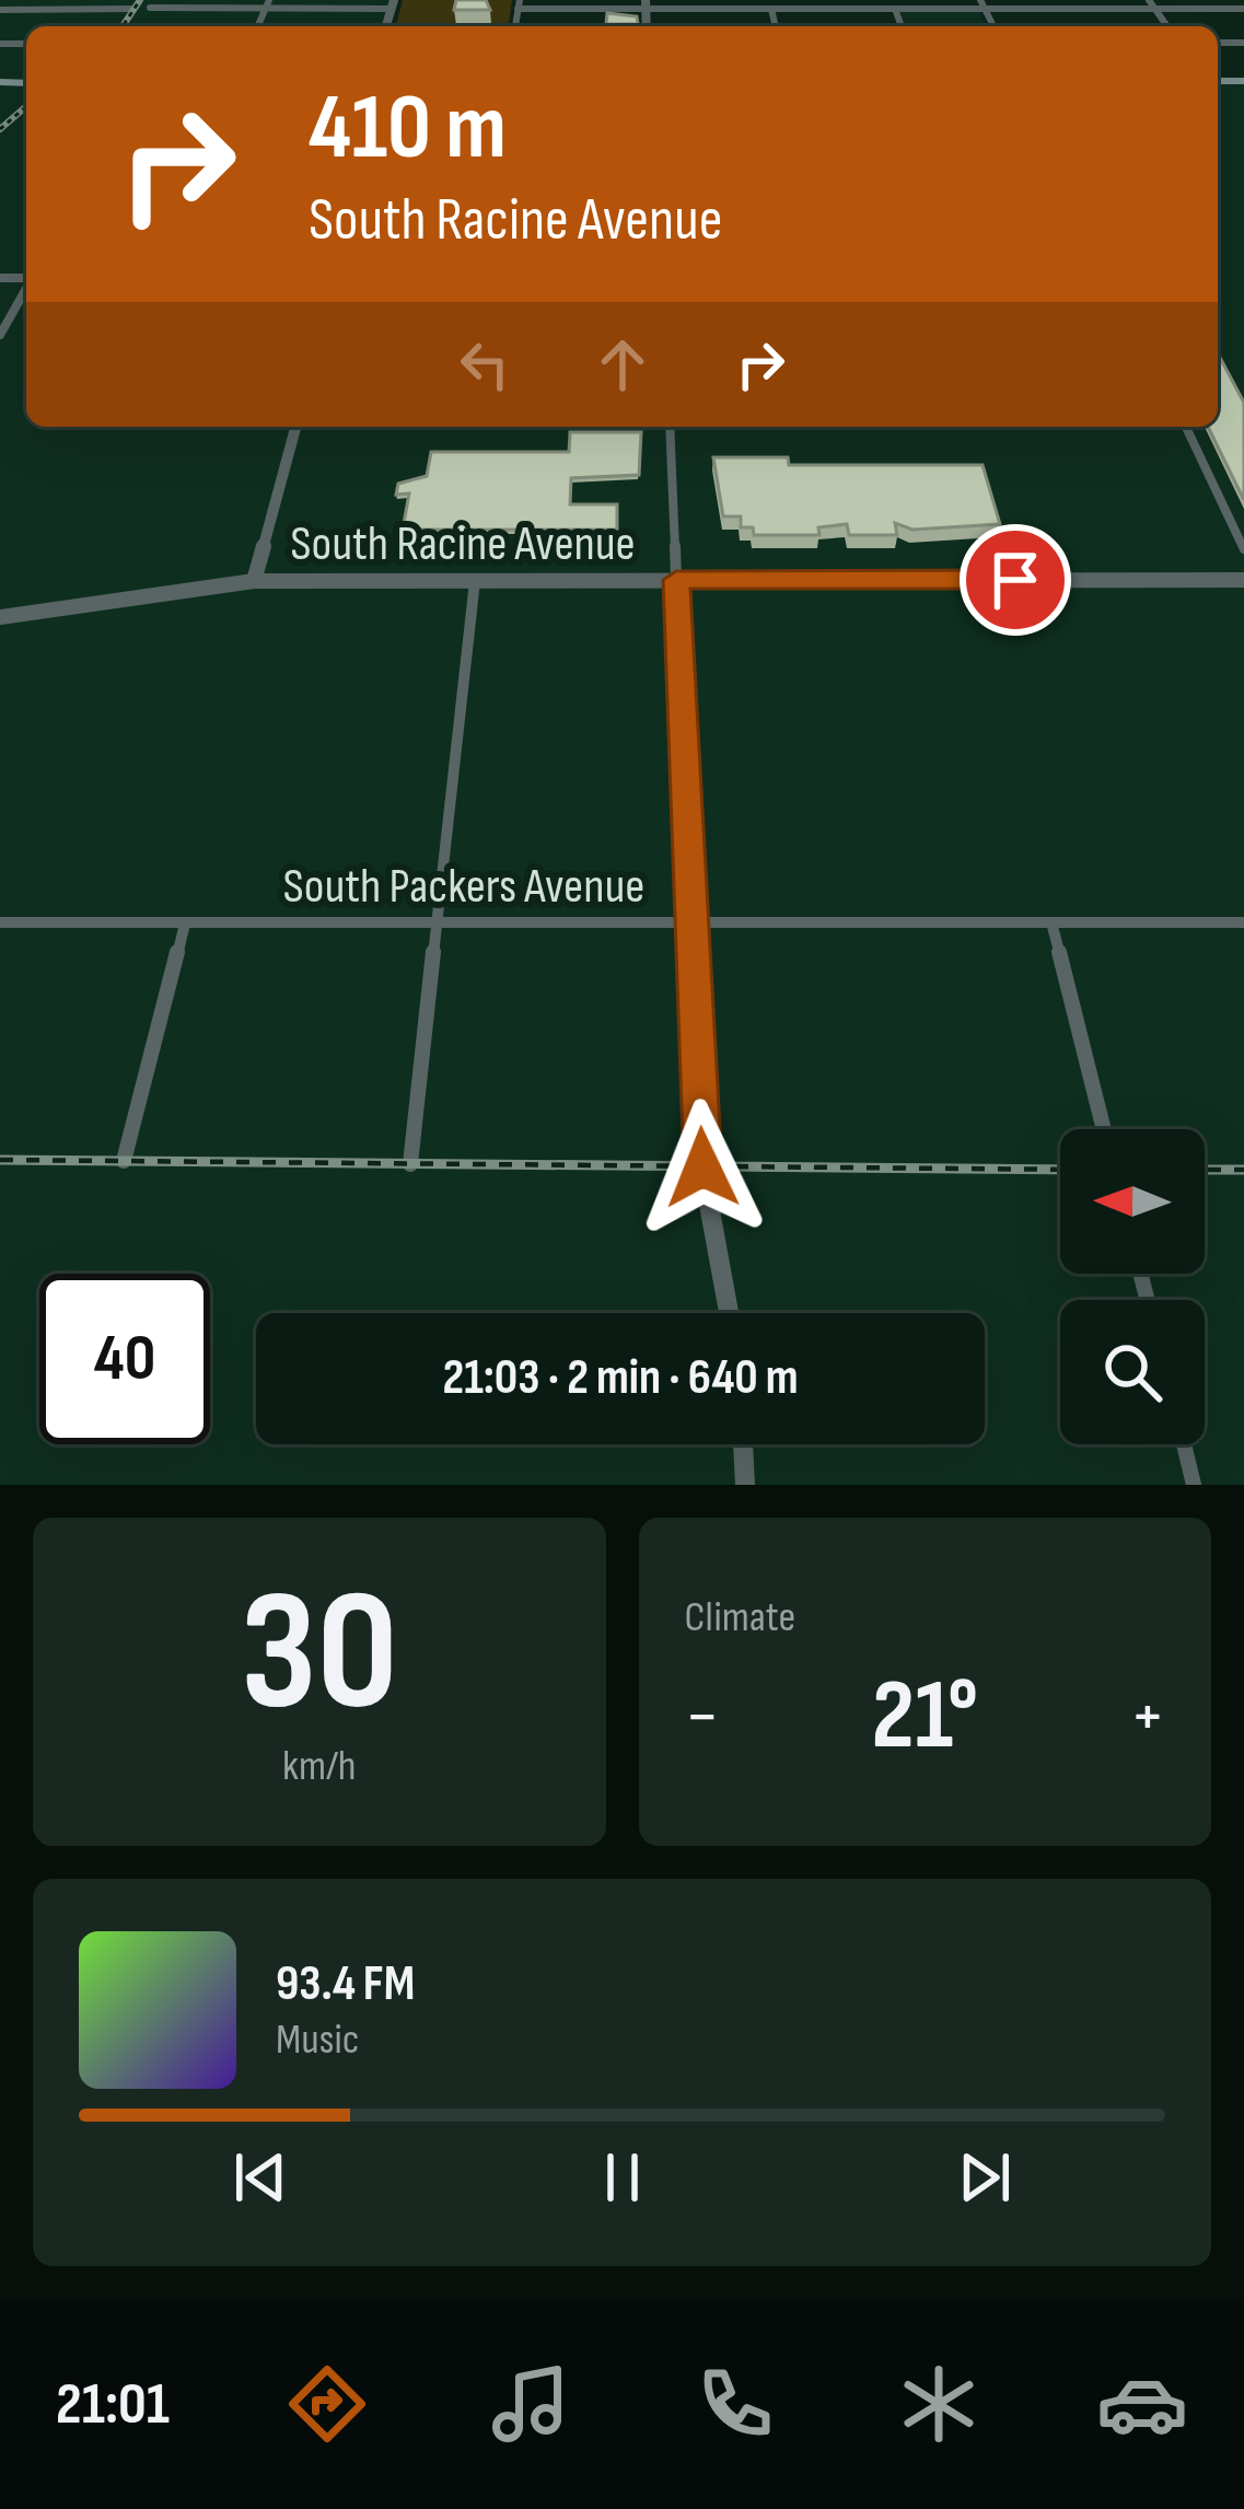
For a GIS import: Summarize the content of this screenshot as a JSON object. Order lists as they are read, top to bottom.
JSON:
{
  "streets": {
    "street": ["South Racine Avenue", "South Packers Avenue"]
  },
  "north": "left",
  "page": {
    "turn": ["410 m", "South Racine Avenue"],
    "limit": "40",
    "trip": "21:03 · 2 min · 640 m",
    "tile": [
      ["30", "km/h"],
      "Climate"
    ],
    "heat": ["−", "21°", "+"],
    "song": ["93.4 FM", "Music"],
    "tabs": "21:01"
  }
}
